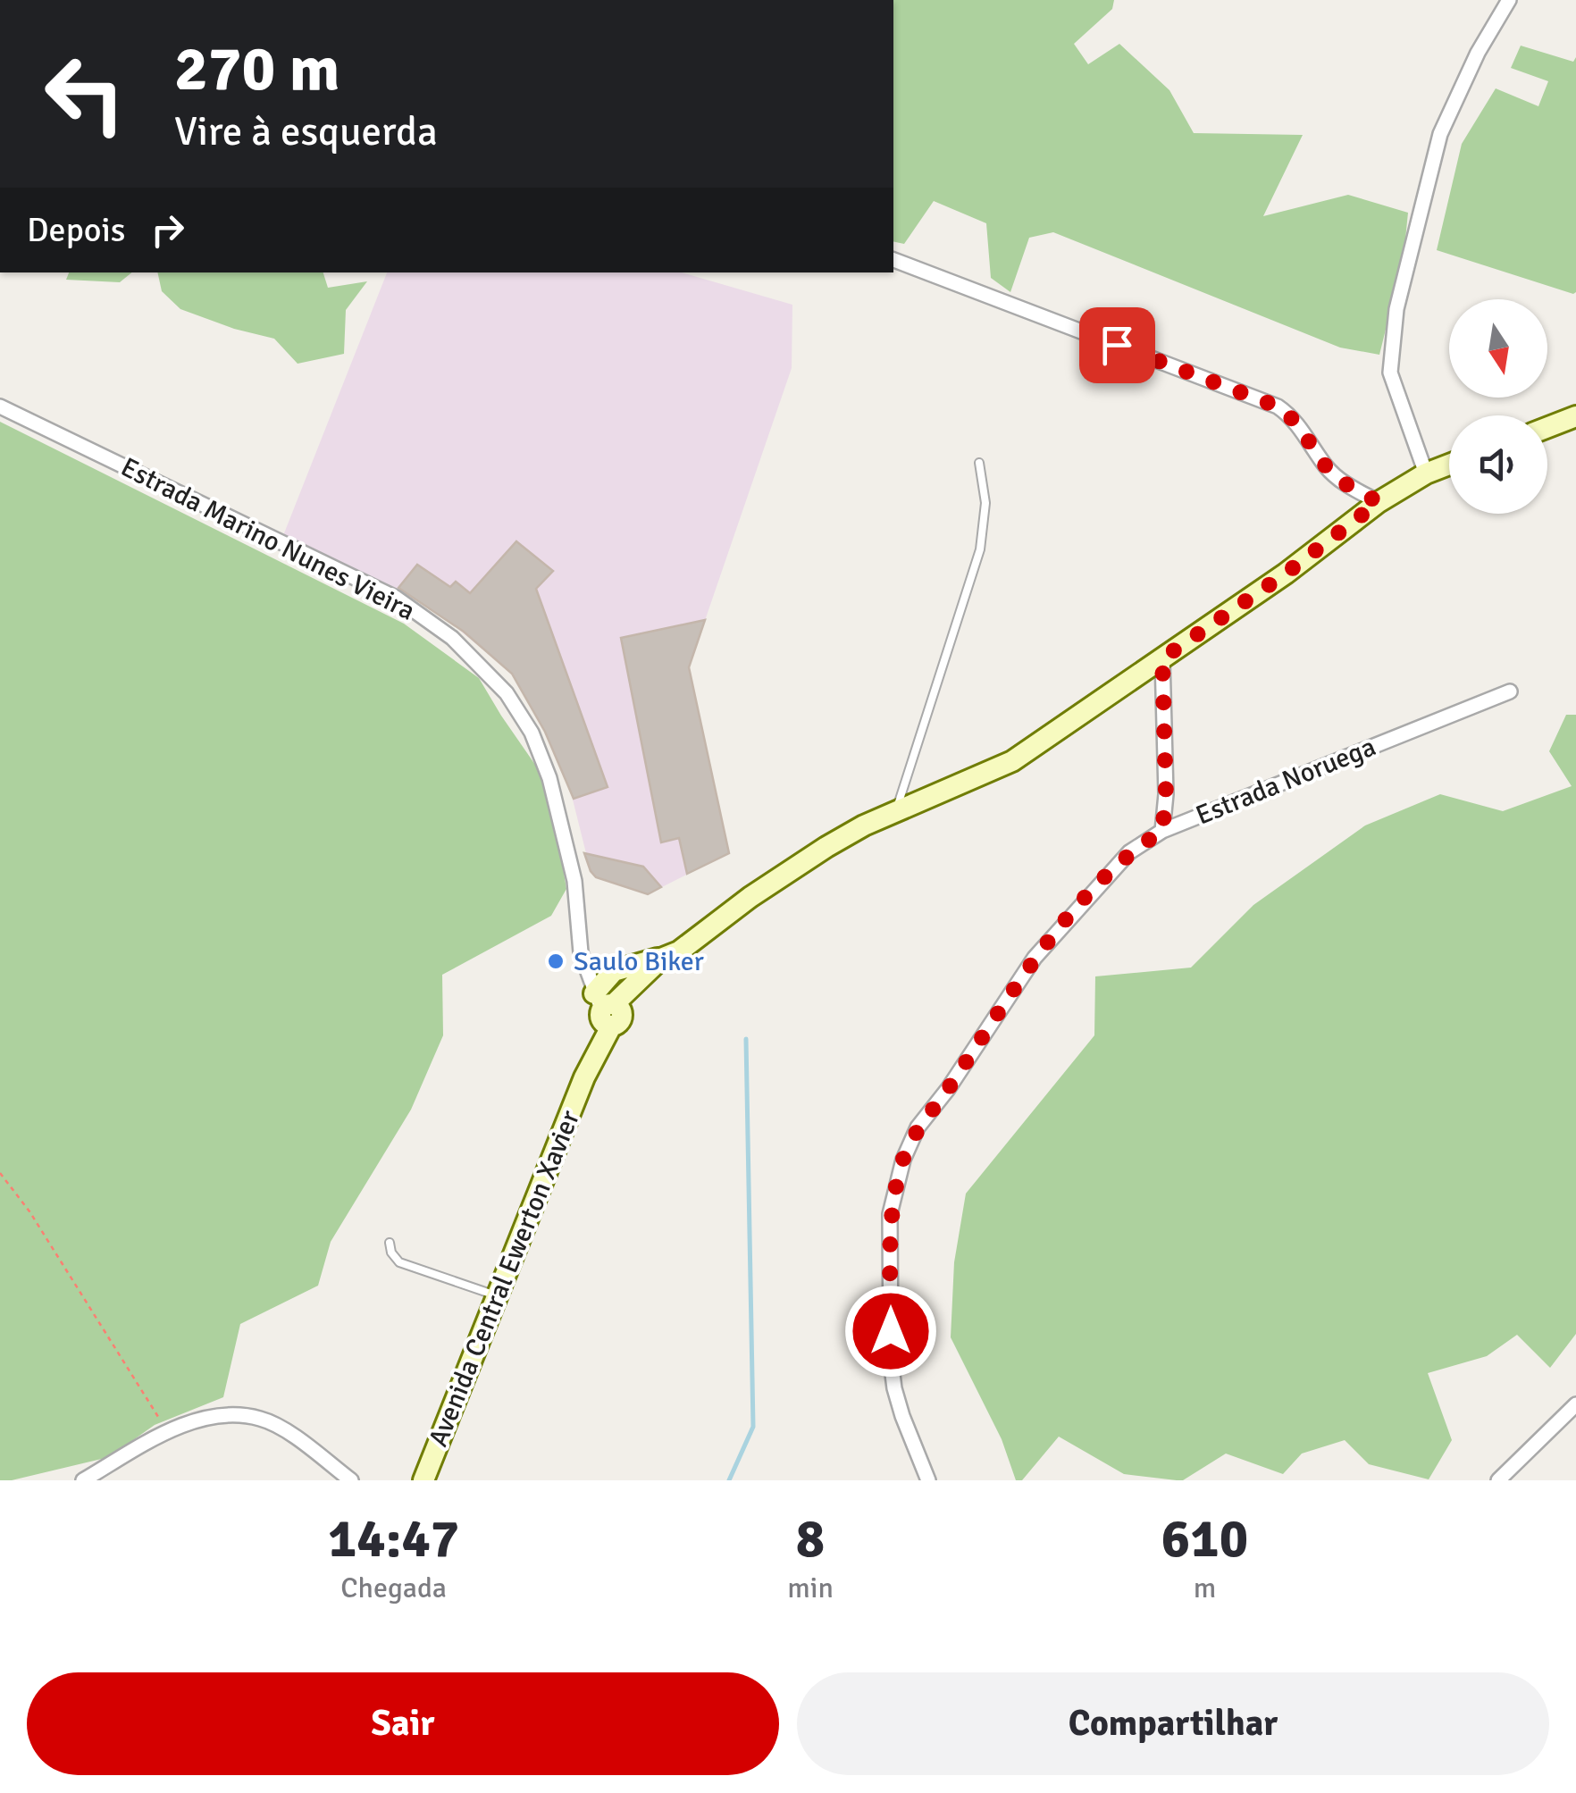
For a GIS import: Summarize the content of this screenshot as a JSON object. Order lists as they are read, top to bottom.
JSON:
{
  "streets": {
    "main road": ["Avenida Central Ewerton Xavier"],
    "street": ["Estrada Marino Nunes Vieira", "Estrada Noruega"]
  },
  "crossings": [
    ["Estrada Marino Nunes Vieira", "Avenida Central Ewerton Xavier"]
  ],
  "places": ["Saulo Biker"],
  "north": "bottom",
  "page": {
    "turn": ["270 m", "Vire à esquerda"],
    "then": "Depois",
    "eta": [
      "14:47",
      "Chegada",
      "8",
      "min",
      "610",
      "m"
    ],
    "buttons": ["Sair", "Compartilhar"]
  }
}
